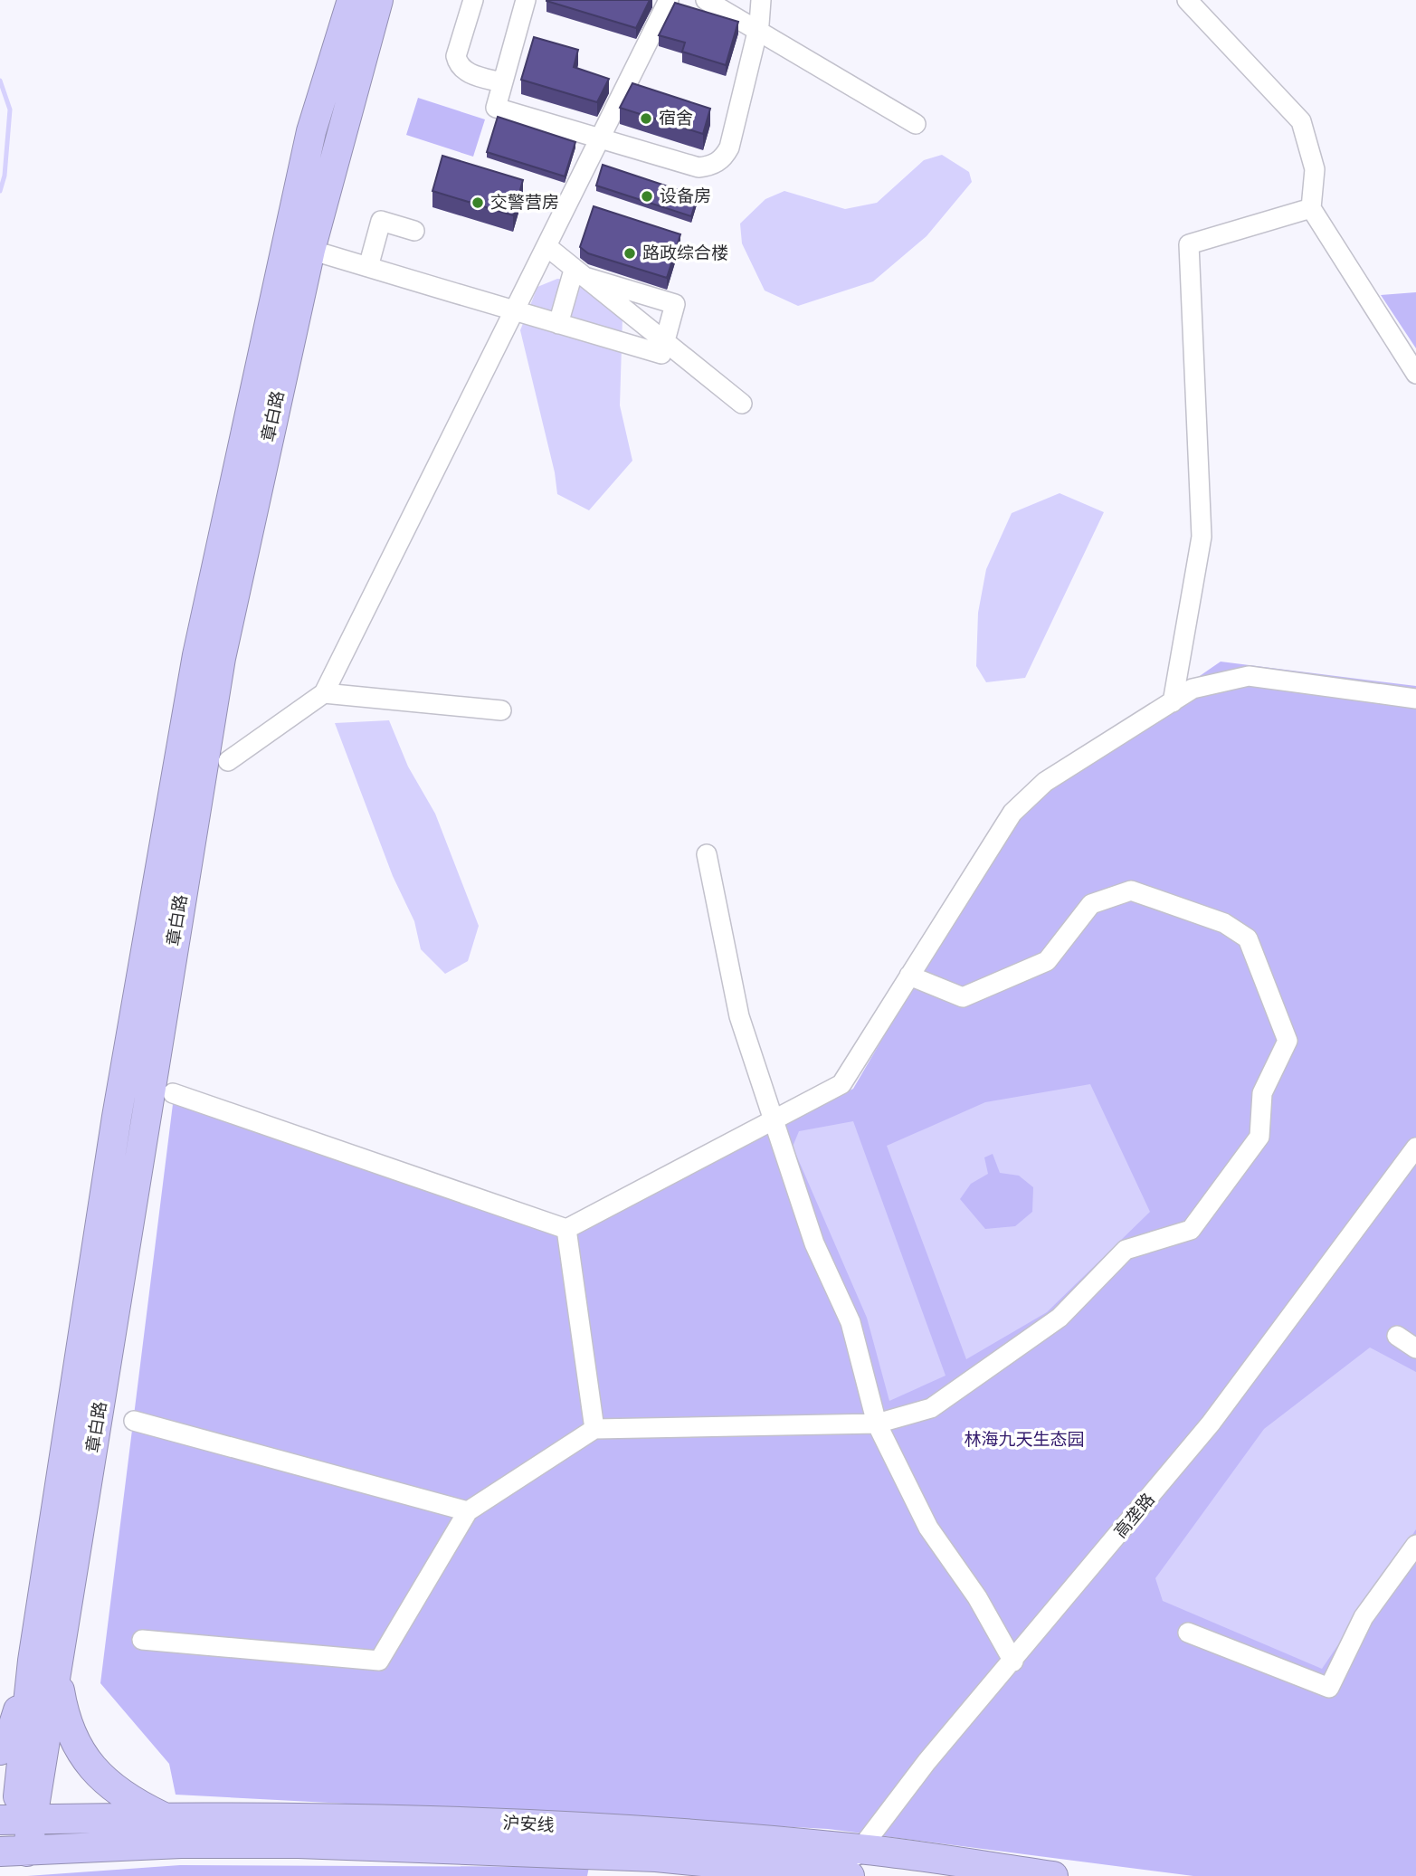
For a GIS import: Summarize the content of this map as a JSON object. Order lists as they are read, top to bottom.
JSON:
{
  "streets": {
    "highway": ["章白路", "沪安线"],
    "street": ["高垄路"]
  },
  "crossings": [
    ["章白路", "沪安线"],
    ["高垄路", "沪安线"]
  ],
  "parks": ["林海九天生态园"],
  "places": [
    "宿舍",
    "设备房",
    "交警营房",
    "路政综合楼"
  ]
}
